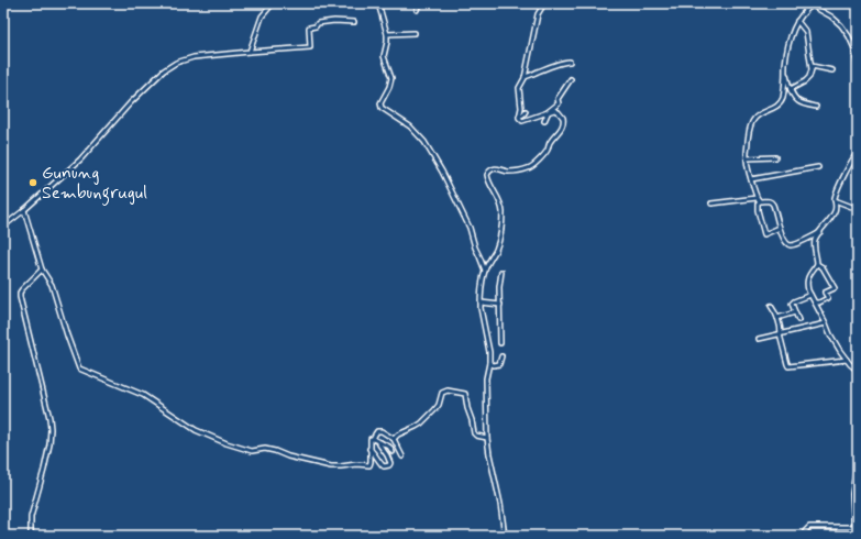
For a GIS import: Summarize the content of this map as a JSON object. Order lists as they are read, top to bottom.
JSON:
{
  "places": ["Gunung Sembungrugul"]
}
